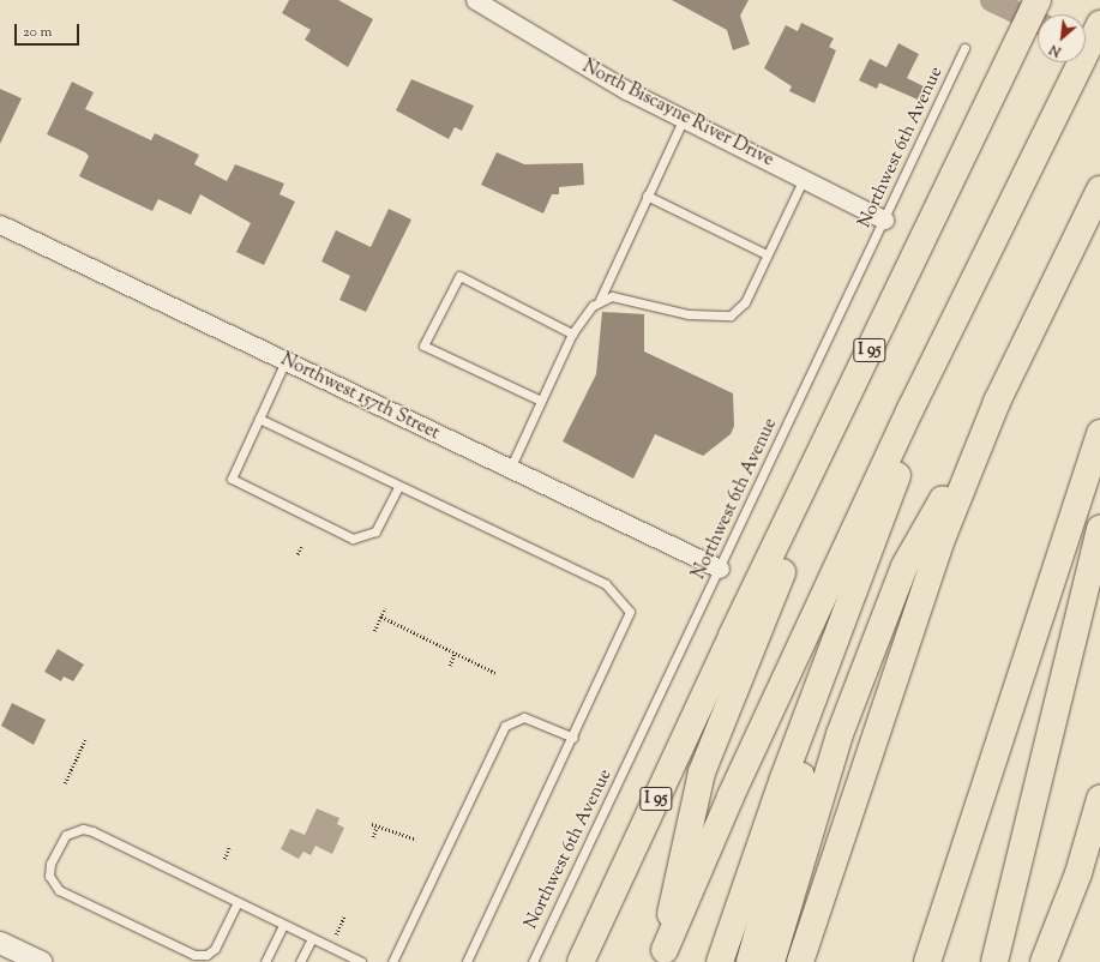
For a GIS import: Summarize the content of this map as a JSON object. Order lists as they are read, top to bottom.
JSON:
{
  "streets": {
    "highway": ["I 95"],
    "street": ["North Biscayne River Drive", "Northwest 157th Street"],
    "lane": ["Northwest 6th Avenue"]
  },
  "crossings": [
    ["North Biscayne River Drive", "Northwest 6th Avenue"],
    ["Northwest 6th Avenue", "Northwest 157th Street"]
  ],
  "scale_bar": "20 m",
  "north": "bottom left"
}
